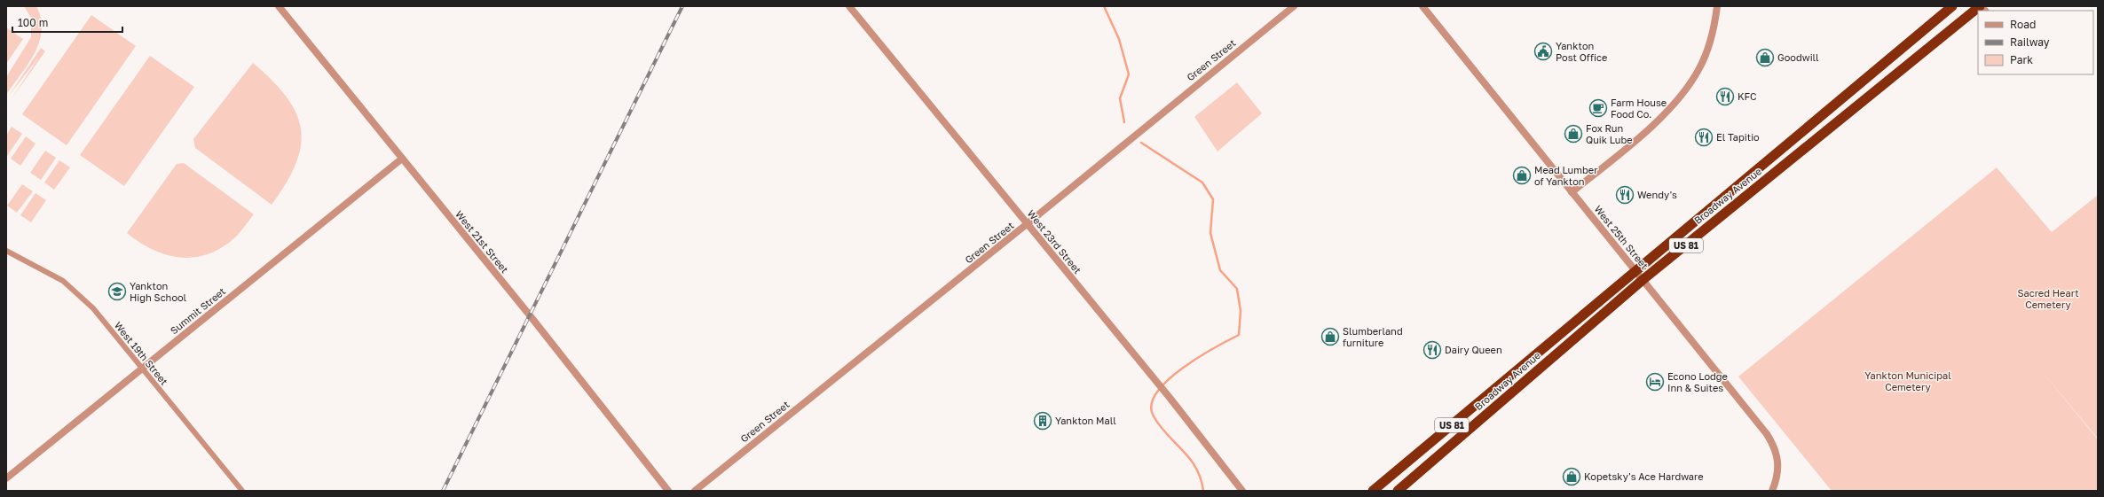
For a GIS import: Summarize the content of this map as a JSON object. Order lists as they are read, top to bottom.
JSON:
{
  "streets": {
    "highway": ["Broadway Avenue", "US 81"],
    "street": [
      "Green Street",
      "West 25th Street",
      "West 21st Street",
      "West 23rd Street",
      "Summit Street",
      "West 19th Street"
    ]
  },
  "crossings": [
    ["Green Street", "West 23rd Street"],
    ["Broadway Avenue", "West 25th Street"],
    ["West 21st Street", "Summit Street"],
    ["Summit Street", "West 19th Street"]
  ],
  "parks": ["Sacred Heart Cemetery", "Yankton Municipal Cemetery"],
  "places": {
    "public building": ["Yankton Post Office"],
    "shop": [
      "Goodwill",
      "Fox Run Quik Lube",
      "Mead Lumber of Yankton",
      "Slumberland furniture",
      "Kopetsky's Ace Hardware"
    ],
    "restaurant": [
      "KFC",
      "El Tapitio",
      "Wendy's",
      "Dairy Queen"
    ],
    "cafe": ["Farm House Food Co."],
    "school or university": ["Yankton High School"],
    "hotel": ["Econo Lodge Inn & Suites"],
    "building": ["Yankton Mall"]
  },
  "legend": ["Road", "Railway", "Park"],
  "scale_bar": "100 m"
}
